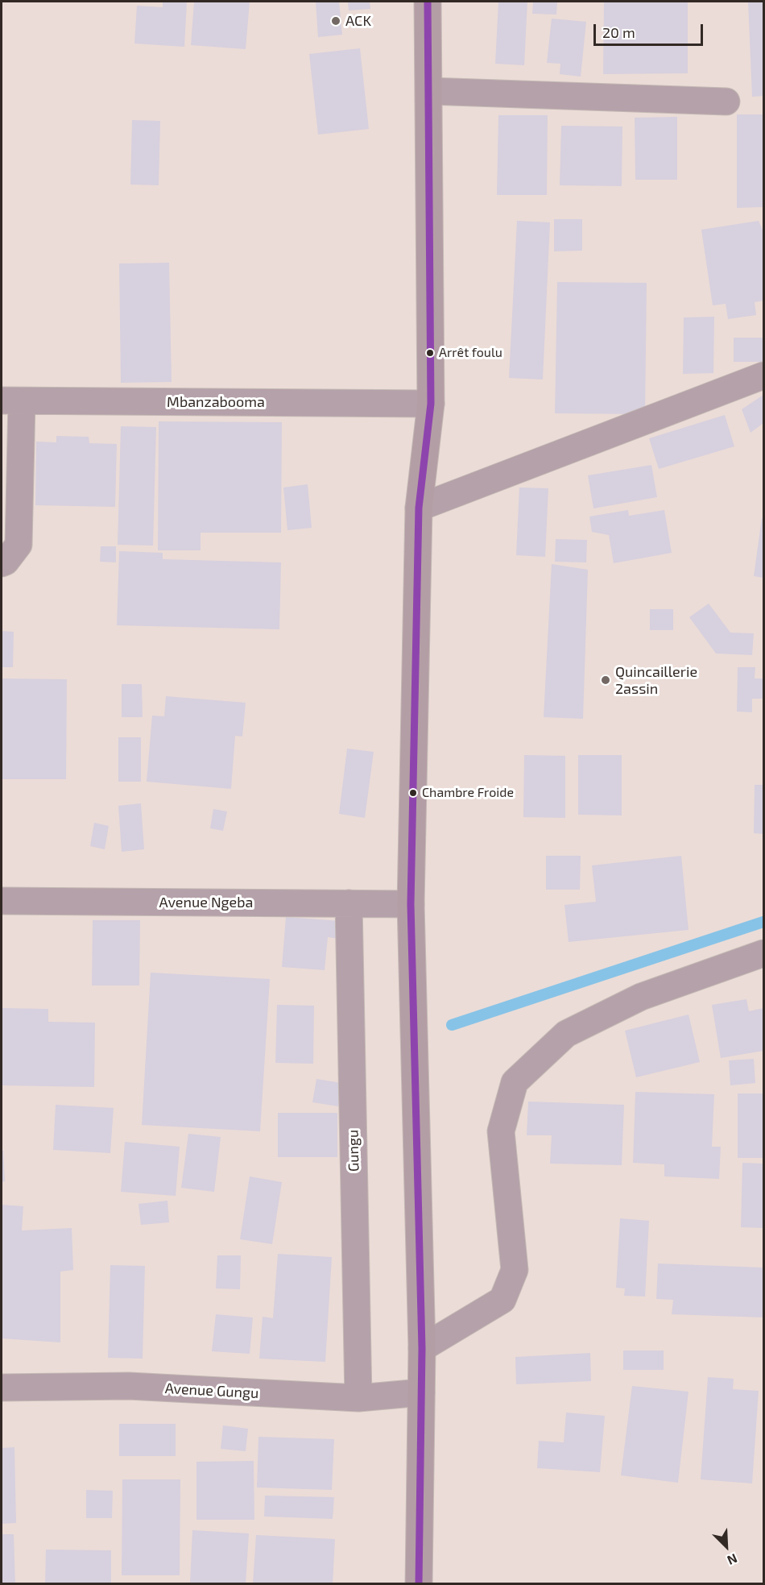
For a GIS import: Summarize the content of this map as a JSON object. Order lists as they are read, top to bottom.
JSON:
{
  "streets": {
    "street": [
      "Mbanzabooma",
      "Avenue Ngeba",
      "Gungu",
      "Avenue Gungu"
    ]
  },
  "crossings": [
    ["Avenue Ngeba", "Gungu"],
    ["Gungu", "Avenue Gungu"]
  ],
  "places": [
    "ACK",
    "Arrêt foulu",
    "Quincaillerie 2assin",
    "Chambre Froide"
  ],
  "scale_bar": "20 m",
  "north": "bottom right"
}
